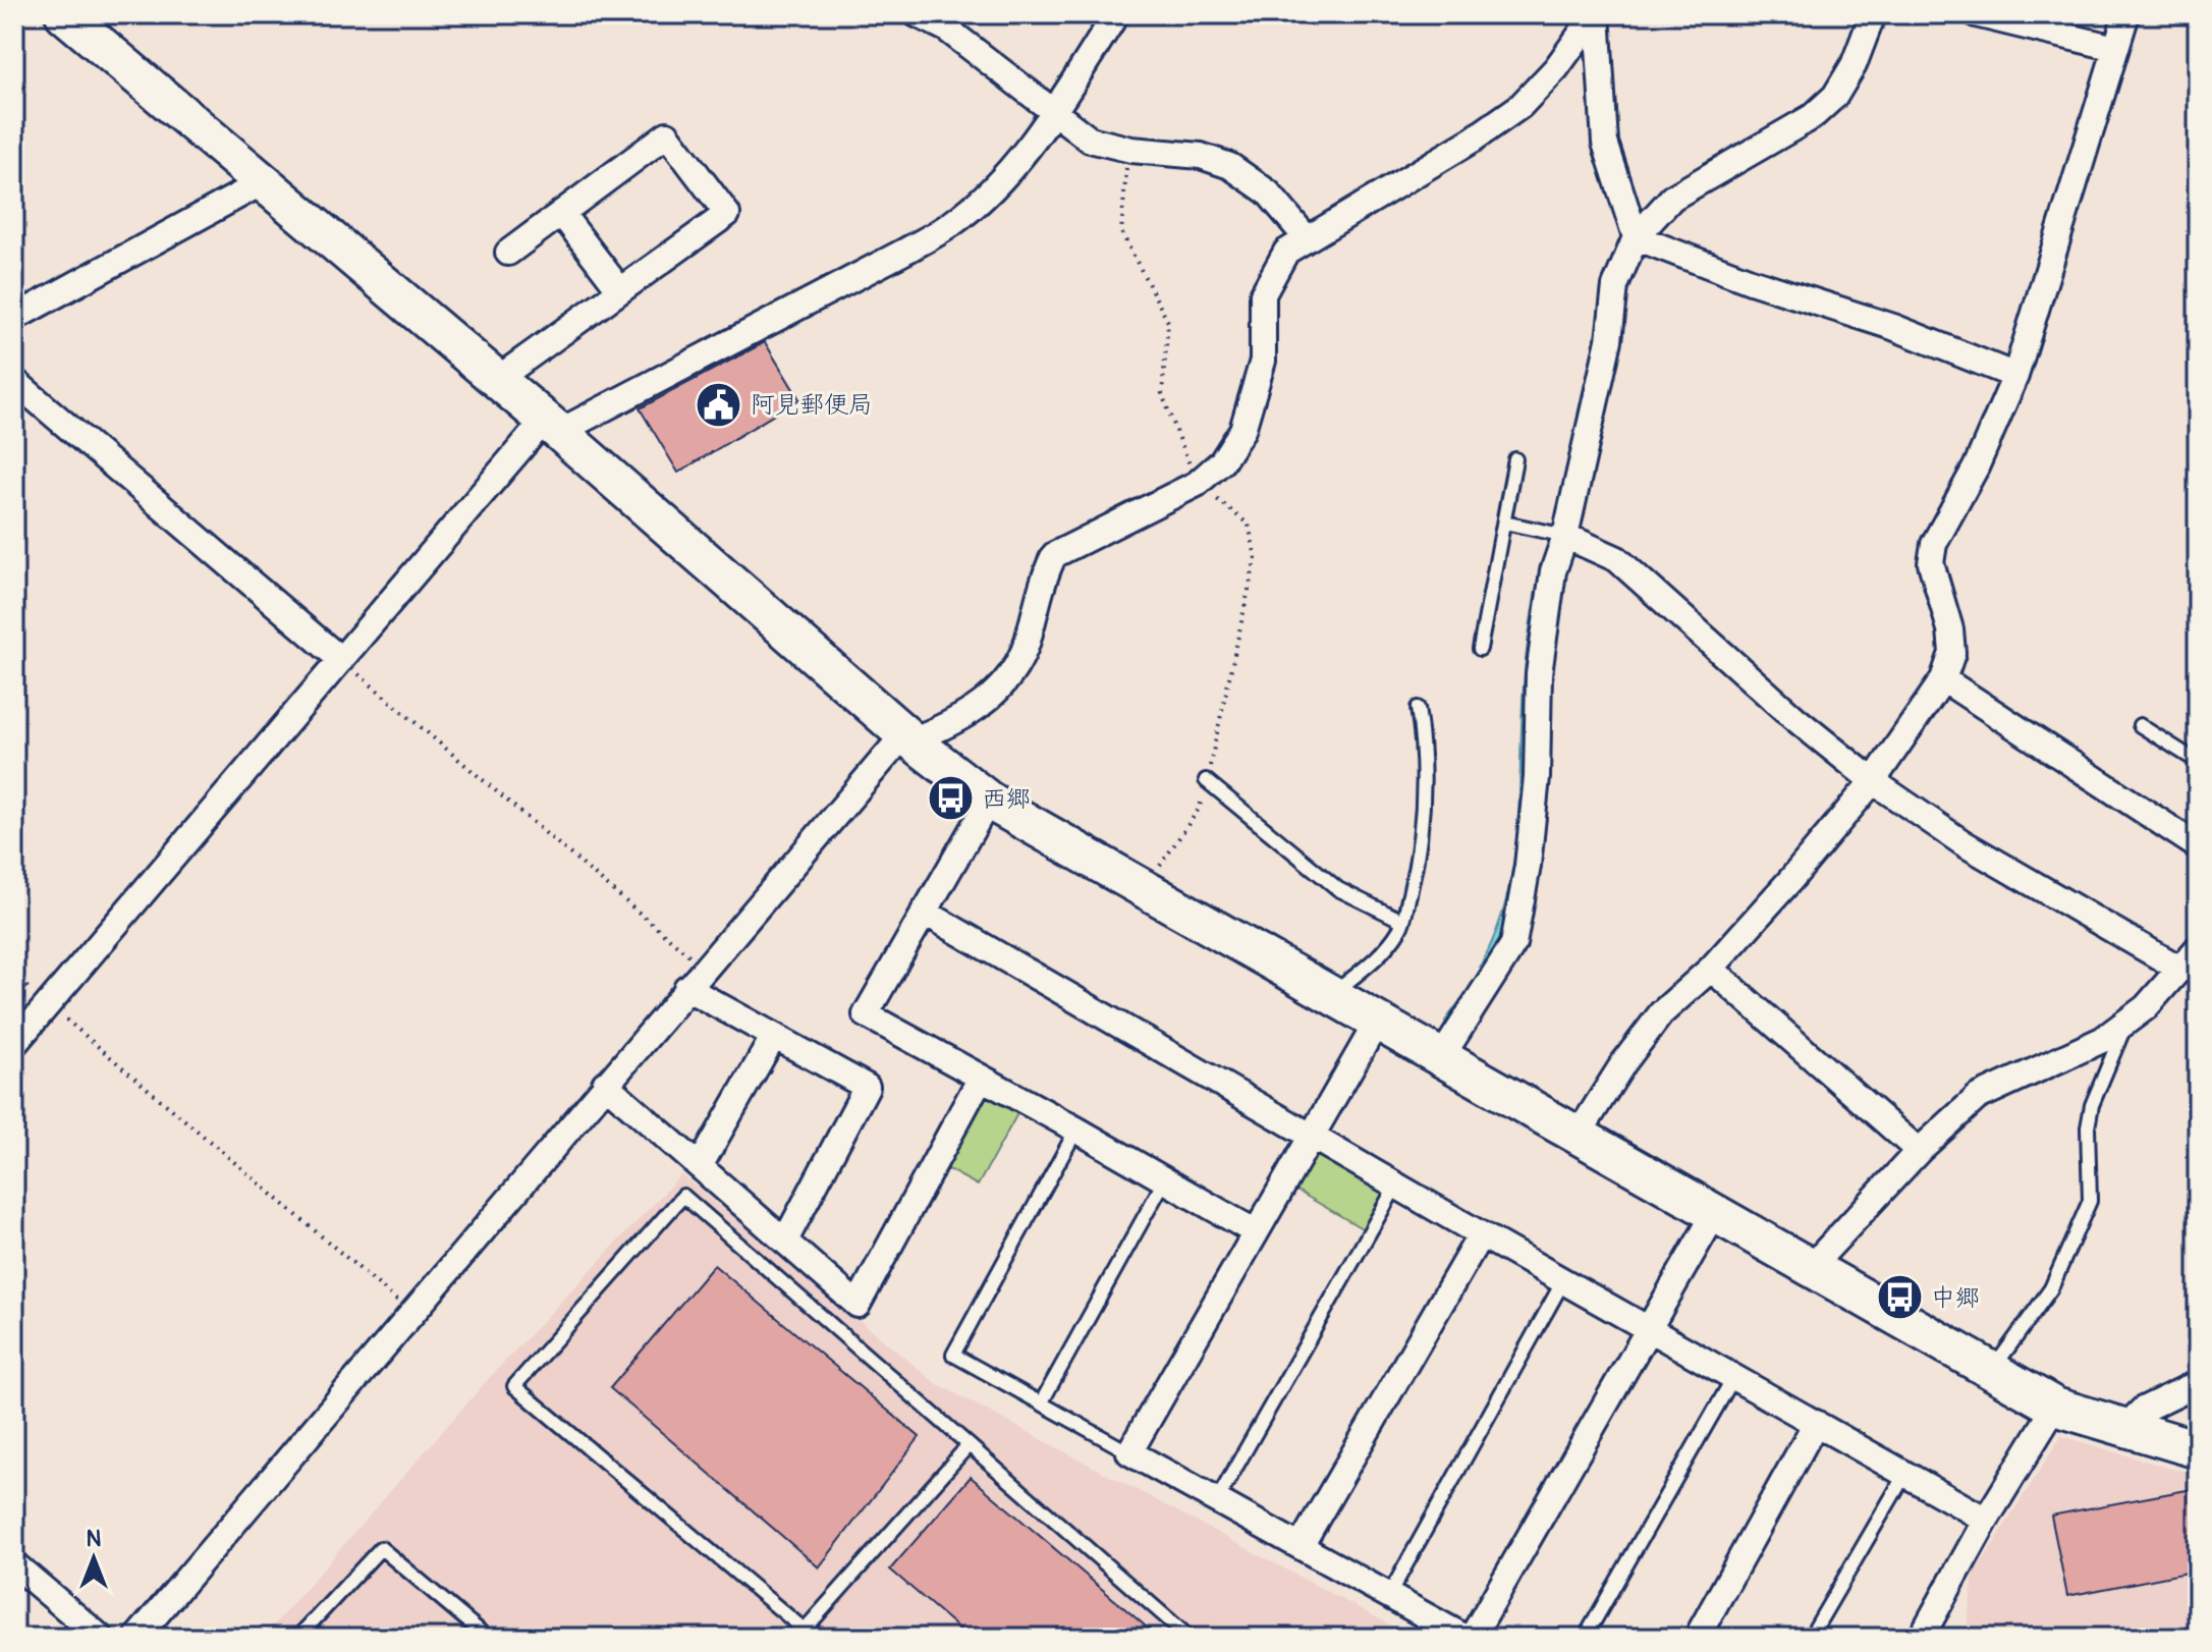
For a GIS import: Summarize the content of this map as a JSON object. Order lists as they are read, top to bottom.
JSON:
{
  "places": {
    "public building": ["阿見郵便局"],
    "bus stop": ["西郷", "中郷"]
  },
  "north": "top"
}
